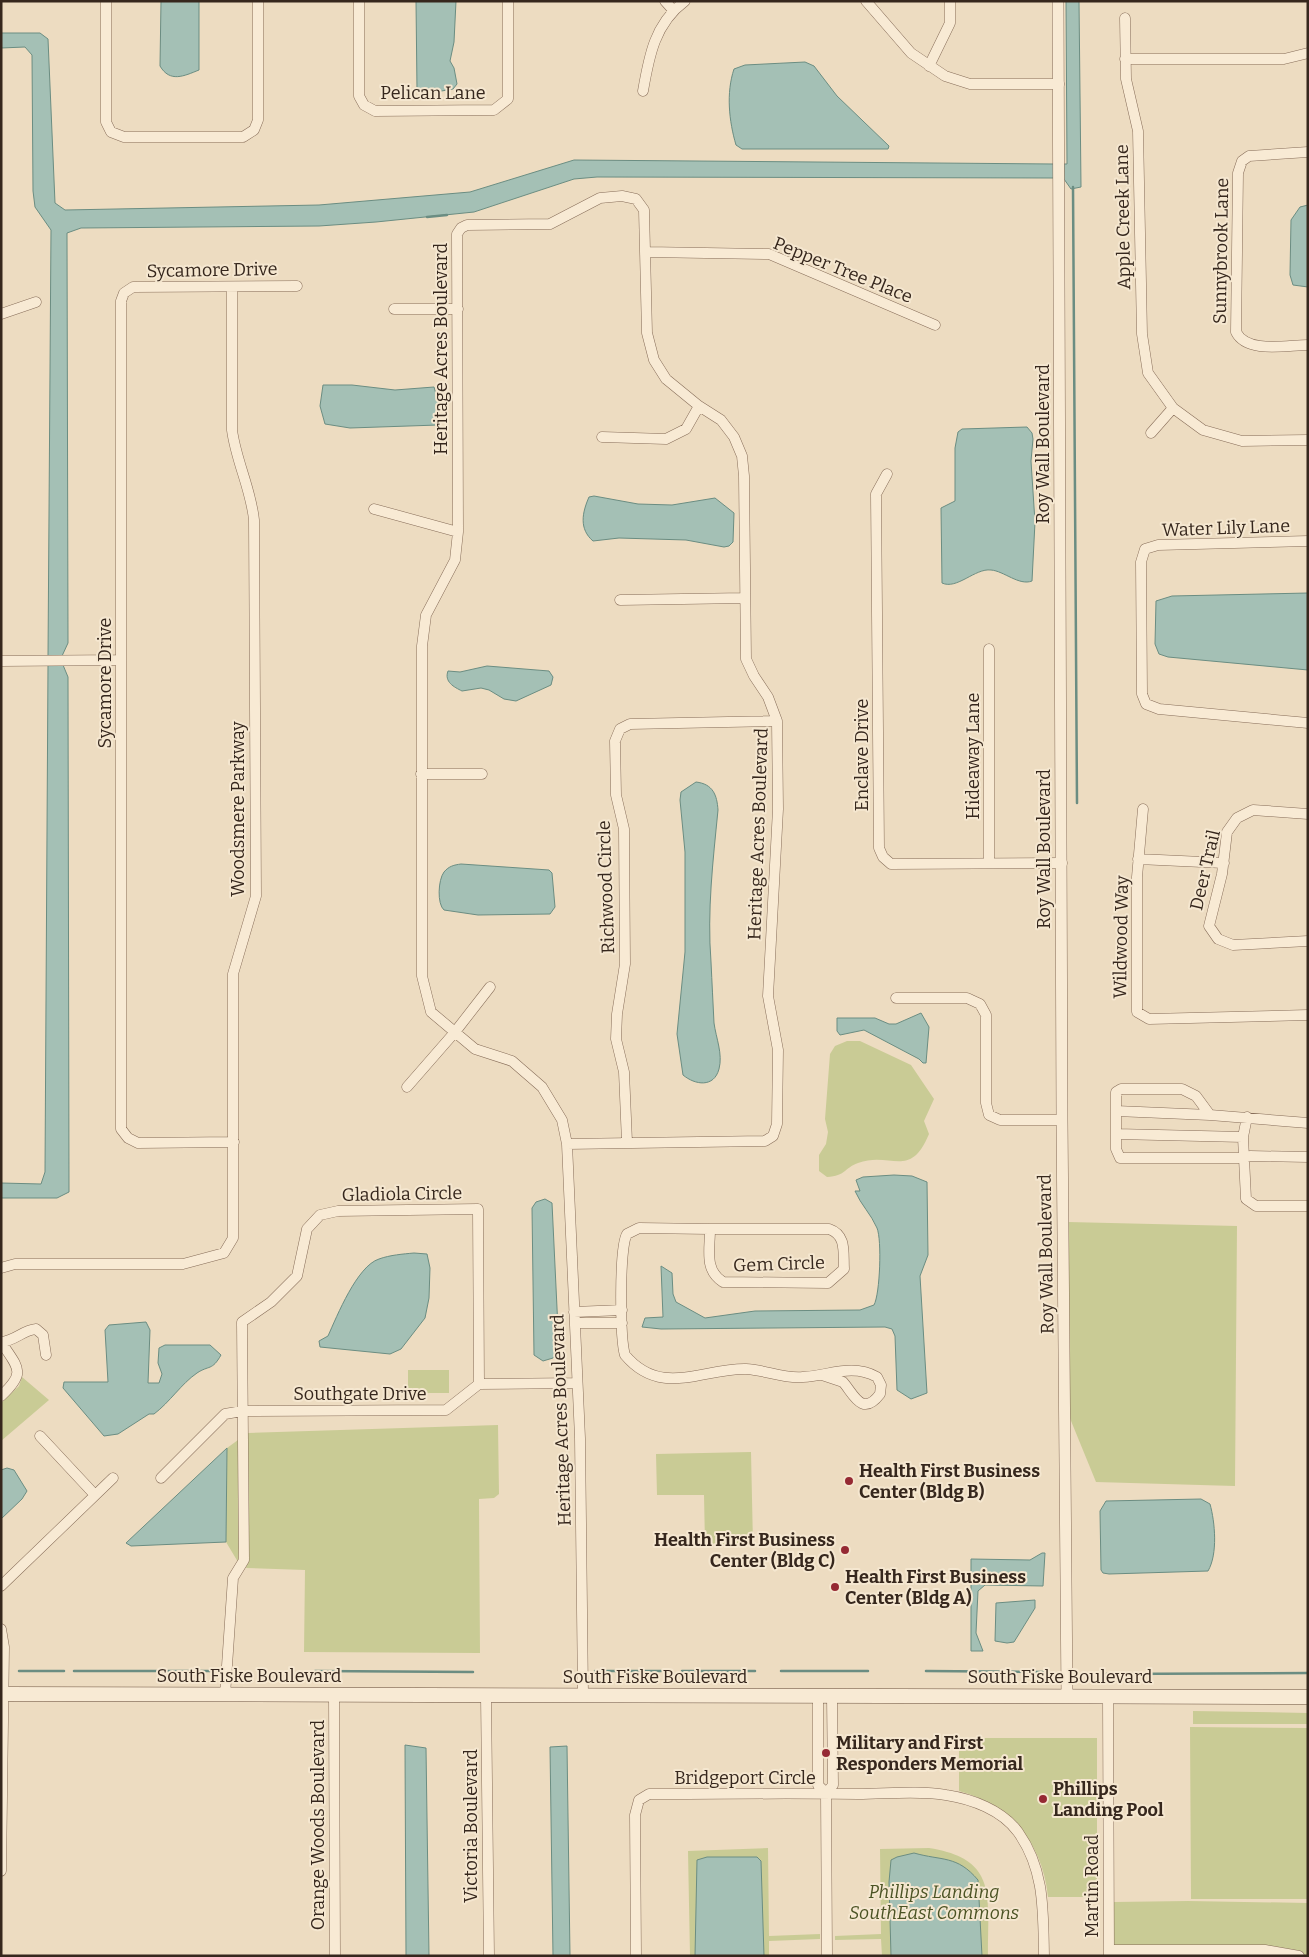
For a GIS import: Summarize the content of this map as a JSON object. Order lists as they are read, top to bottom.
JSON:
{
  "streets": {
    "main road": ["South Fiske Boulevard"],
    "street": [
      "Pelican Lane",
      "Apple Creek Lane",
      "Sunnybrook Lane",
      "Sycamore Drive",
      "Pepper Tree Place",
      "Heritage Acres Boulevard",
      "Roy Wall Boulevard",
      "Water Lily Lane",
      "Enclave Drive",
      "Hideaway Lane",
      "Woodsmere Parkway",
      "Deer Trail",
      "Richwood Circle",
      "Wildwood Way",
      "Gladiola Circle",
      "Gem Circle",
      "Southgate Drive",
      "Bridgeport Circle",
      "Orange Woods Boulevard",
      "Victoria Boulevard",
      "Martin Road"
    ]
  },
  "crossings": [
    ["Sycamore Drive", "Woodsmere Parkway"],
    ["Pepper Tree Place", "Heritage Acres Boulevard"],
    ["Heritage Acres Boulevard", "Richwood Circle"],
    ["Heritage Acres Boulevard", "South Fiske Boulevard"],
    ["Roy Wall Boulevard", "Enclave Drive"],
    ["Roy Wall Boulevard", "South Fiske Boulevard"],
    ["Enclave Drive", "Hideaway Lane"],
    ["Gladiola Circle", "Southgate Drive"],
    ["South Fiske Boulevard", "Orange Woods Boulevard"],
    ["South Fiske Boulevard", "Victoria Boulevard"],
    ["South Fiske Boulevard", "Martin Road"]
  ],
  "parks": ["Phillips Landing SouthEast Commons"],
  "places": [
    "Health First Business Center (Bldg B)",
    "Health First Business Center (Bldg C)",
    "Health First Business Center (Bldg A)",
    "Military and First Responders Memorial",
    "Phillips Landing Pool"
  ]
}
